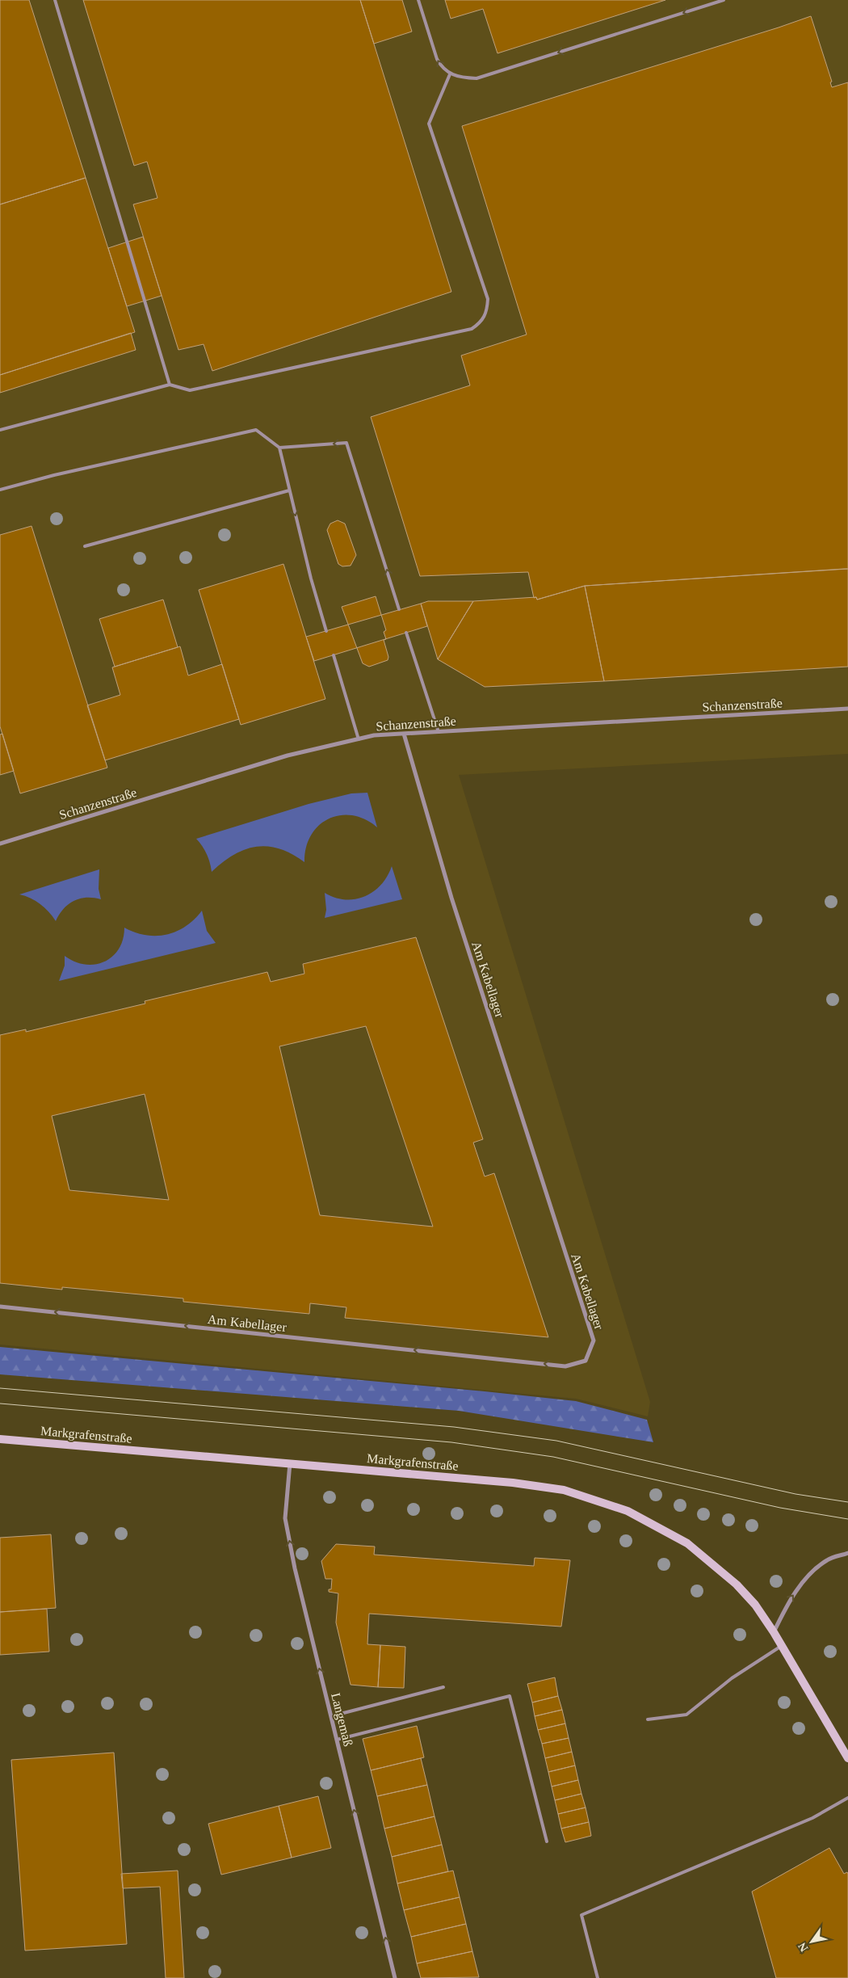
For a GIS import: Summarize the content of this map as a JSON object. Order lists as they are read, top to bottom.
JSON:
{
  "streets": {
    "main road": ["Markgrafenstraße"],
    "street": ["Schanzenstraße", "Am Kabellager", "Langemaß"]
  },
  "crossings": [
    ["Schanzenstraße", "Am Kabellager"],
    ["Markgrafenstraße", "Langemaß"]
  ],
  "one_way": ["Langemaß"],
  "north": "bottom left"
}
